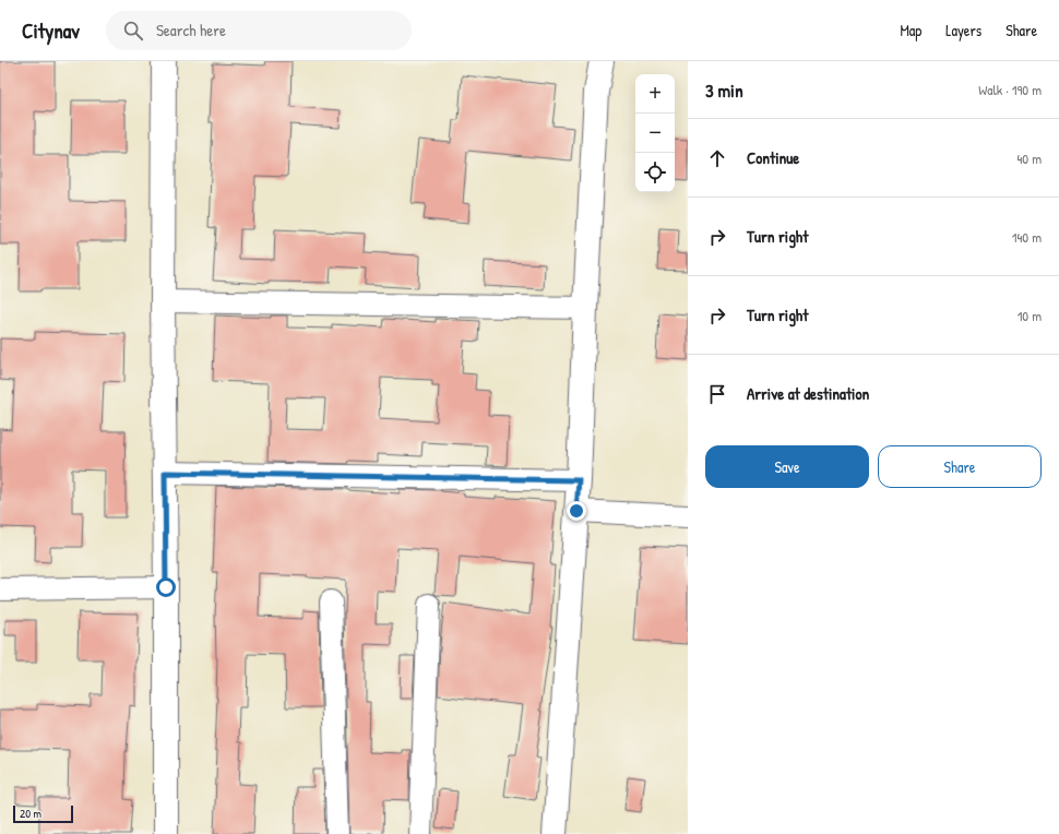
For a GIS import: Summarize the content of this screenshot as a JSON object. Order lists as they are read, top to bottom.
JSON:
{
  "scale_bar": "20 m",
  "page": {
    "header": "Citynav",
    "search": "Search here",
    "nav": ["Map", "Layers", "Share"],
    "heading": ["3 min", "Walk · 190 m"],
    "map_buttons": ["+", "−"],
    "list": [
      ["Continue", "40 m"],
      ["Turn right", "140 m"],
      ["Turn right", "10 m"],
      "Arrive at destination"
    ],
    "buttons": ["Save", "Share"],
    "scale": "20 m"
  }
}
